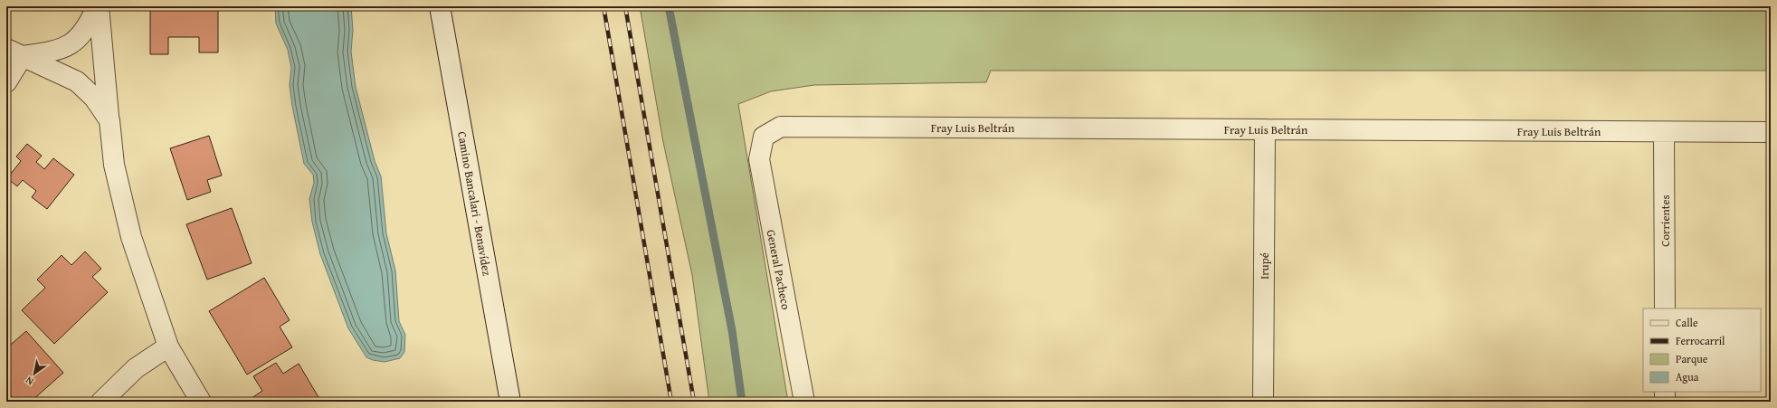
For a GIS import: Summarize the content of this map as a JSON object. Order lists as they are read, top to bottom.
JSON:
{
  "streets": {
    "street": [
      "Fray Luis Beltrán",
      "Camino Bancalari - Benavídez",
      "Corrientes",
      "Irupé",
      "General Pacheco"
    ]
  },
  "crossings": [
    ["Fray Luis Beltrán", "Corrientes"],
    ["Fray Luis Beltrán", "Irupé"],
    ["Fray Luis Beltrán", "General Pacheco"]
  ],
  "legend": [
    "Calle",
    "Ferrocarril",
    "Parque",
    "Agua"
  ],
  "north": "bottom left"
}
